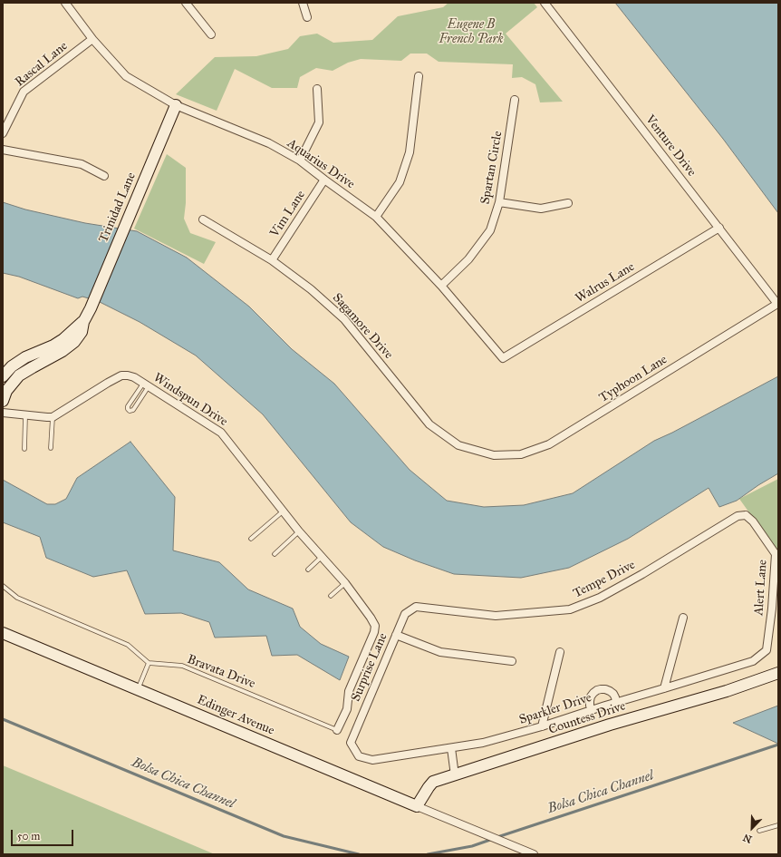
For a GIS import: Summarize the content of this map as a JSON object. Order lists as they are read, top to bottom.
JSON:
{
  "streets": {
    "street": [
      "Rascal Lane",
      "Venture Drive",
      "Aquarius Drive",
      "Spartan Circle",
      "Trinidad Lane",
      "Vim Lane",
      "Walrus Lane",
      "Sagamore Drive",
      "Typhoon Lane",
      "Windspun Drive",
      "Tempe Drive",
      "Alert Lane",
      "Surprise Lane",
      "Sparkler Drive",
      "Edinger Avenue",
      "Countess Drive"
    ],
    "lane": ["Bravata Drive"]
  },
  "crossings": [
    ["Rascal Lane", "Aquarius Drive"],
    ["Venture Drive", "Walrus Lane"],
    ["Venture Drive", "Typhoon Lane"],
    ["Aquarius Drive", "Spartan Circle"],
    ["Aquarius Drive", "Trinidad Lane"],
    ["Aquarius Drive", "Vim Lane"],
    ["Aquarius Drive", "Walrus Lane"],
    ["Vim Lane", "Sagamore Drive"],
    ["Sagamore Drive", "Typhoon Lane"],
    ["Windspun Drive", "Bravata Drive"],
    ["Tempe Drive", "Alert Lane"],
    ["Tempe Drive", "Surprise Lane"],
    ["Alert Lane", "Sparkler Drive"],
    ["Surprise Lane", "Sparkler Drive"],
    ["Edinger Avenue", "Countess Drive"]
  ],
  "water": ["Bolsa Chica Channel"],
  "parks": ["Eugene B French Park"],
  "scale_bar": "50 m",
  "north": "bottom left"
}
